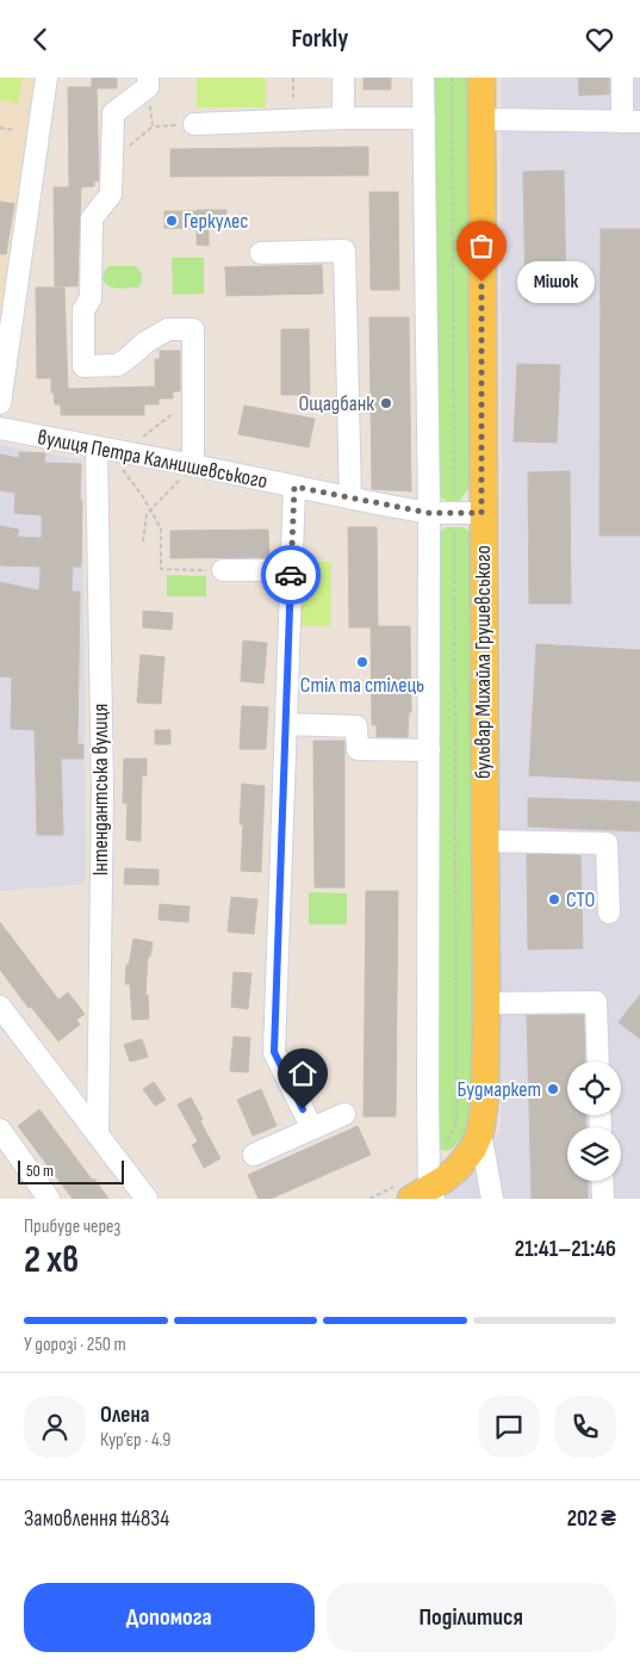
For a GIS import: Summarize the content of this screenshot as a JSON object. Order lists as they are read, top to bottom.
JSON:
{
  "streets": {
    "main road": ["бульвар Михайла Грушевського"],
    "street": ["вулиця Петра Калнишевського", "Інтендантська вулиця"]
  },
  "crossings": [
    ["вулиця Петра Калнишевського", "бульвар Михайла Грушевського"],
    ["вулиця Петра Калнишевського", "Інтендантська вулиця"]
  ],
  "places": [
    "Геркулес",
    "Мішок",
    "Ощадбанк",
    "Стіл та стілець",
    "СТО",
    "Будмаркет"
  ],
  "scale_bar": "50 m",
  "page": {
    "header": "Forkly",
    "bubble": "Мішок",
    "scale": "50 m",
    "heading": ["2 хв", "Прибуде через", "21:41–21:46"],
    "panel": [
      "Олена",
      "Кур’єр · 4.9",
      "Замовлення #4834",
      "202 ₴"
    ],
    "bar": "У дорозі · 250 m",
    "buttons": ["Допомога", "Поділитися"]
  }
}
